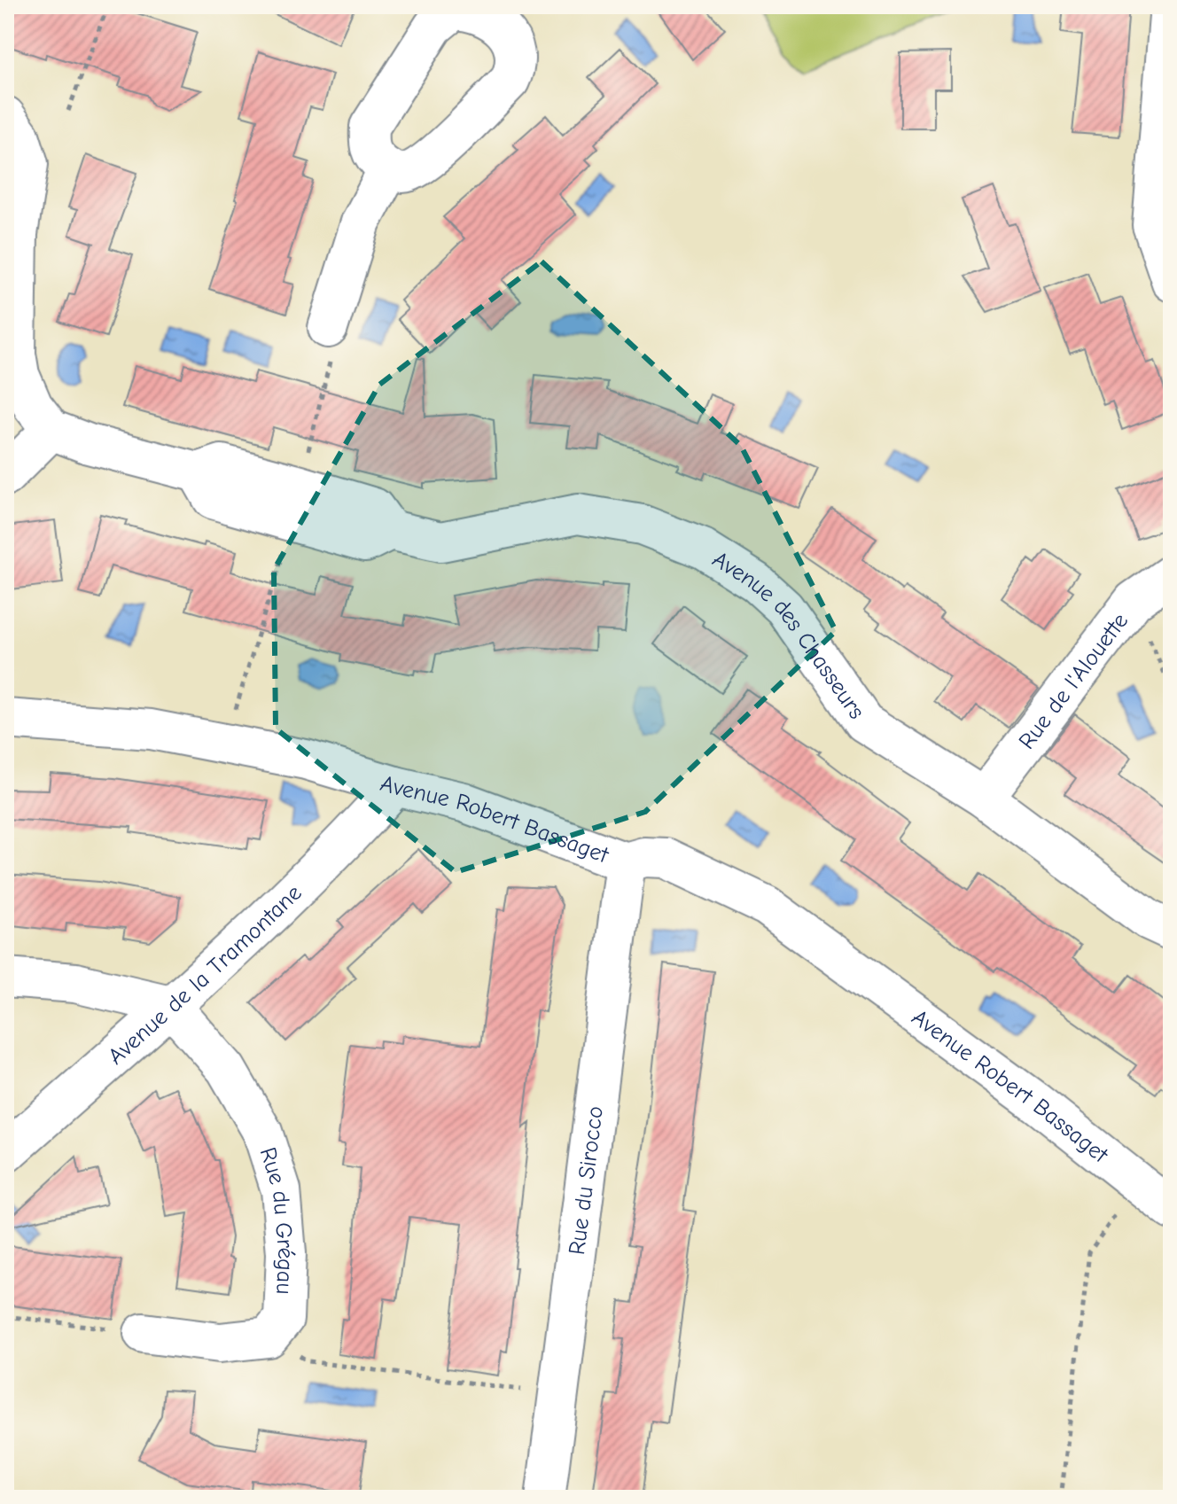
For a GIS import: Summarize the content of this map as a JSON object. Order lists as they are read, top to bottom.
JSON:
{
  "streets": {
    "street": [
      "Avenue des Chasseurs",
      "Rue de l'Alouette",
      "Avenue Robert Bassaget",
      "Avenue de la Tramontane",
      "Rue du Sirocco",
      "Rue du Grégau"
    ]
  },
  "crossings": [
    ["Avenue des Chasseurs", "Rue de l'Alouette"],
    ["Avenue Robert Bassaget", "Avenue de la Tramontane"],
    ["Avenue Robert Bassaget", "Rue du Sirocco"],
    ["Avenue de la Tramontane", "Rue du Grégau"]
  ]
}
